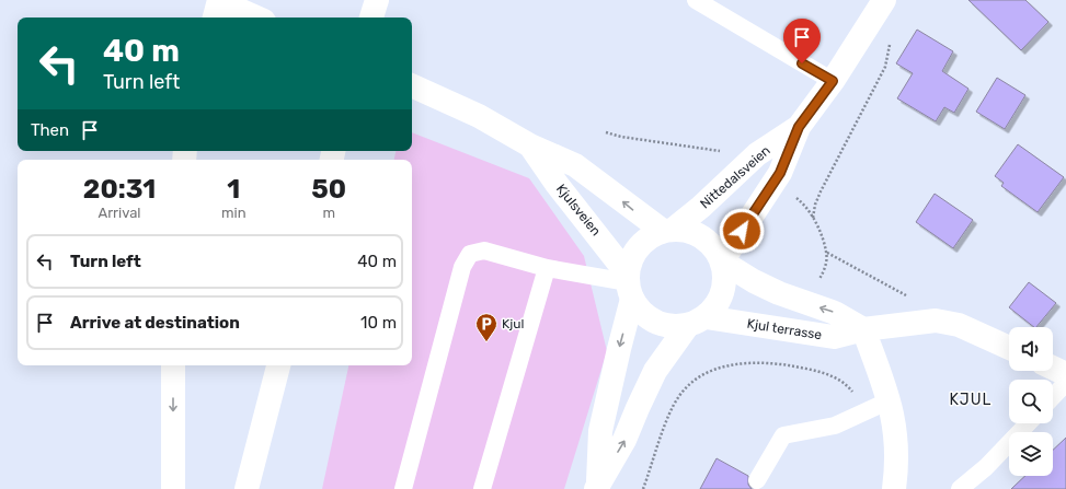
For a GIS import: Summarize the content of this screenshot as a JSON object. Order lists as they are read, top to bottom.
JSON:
{
  "streets": {
    "main road": ["Nittedalsveien", "Kjulsveien", "Kjul terrasse"]
  },
  "crossings": [
    ["Nittedalsveien", "Kjulsveien"],
    ["Nittedalsveien", "Kjul terrasse"],
    ["Kjulsveien", "Kjul terrasse"]
  ],
  "districts": ["KJUL"],
  "places": {
    "parking": ["Kjul"]
  },
  "page": {
    "turn": ["40 m", "Turn left"],
    "then": "Then",
    "eta": [
      "20:31",
      "Arrival",
      "1",
      "min",
      "50",
      "m"
    ],
    "list": [
      {
        "name": "Turn left",
        "value": "40 m"
      },
      {
        "name": "Arrive at destination",
        "value": "10 m"
      }
    ]
  }
}
